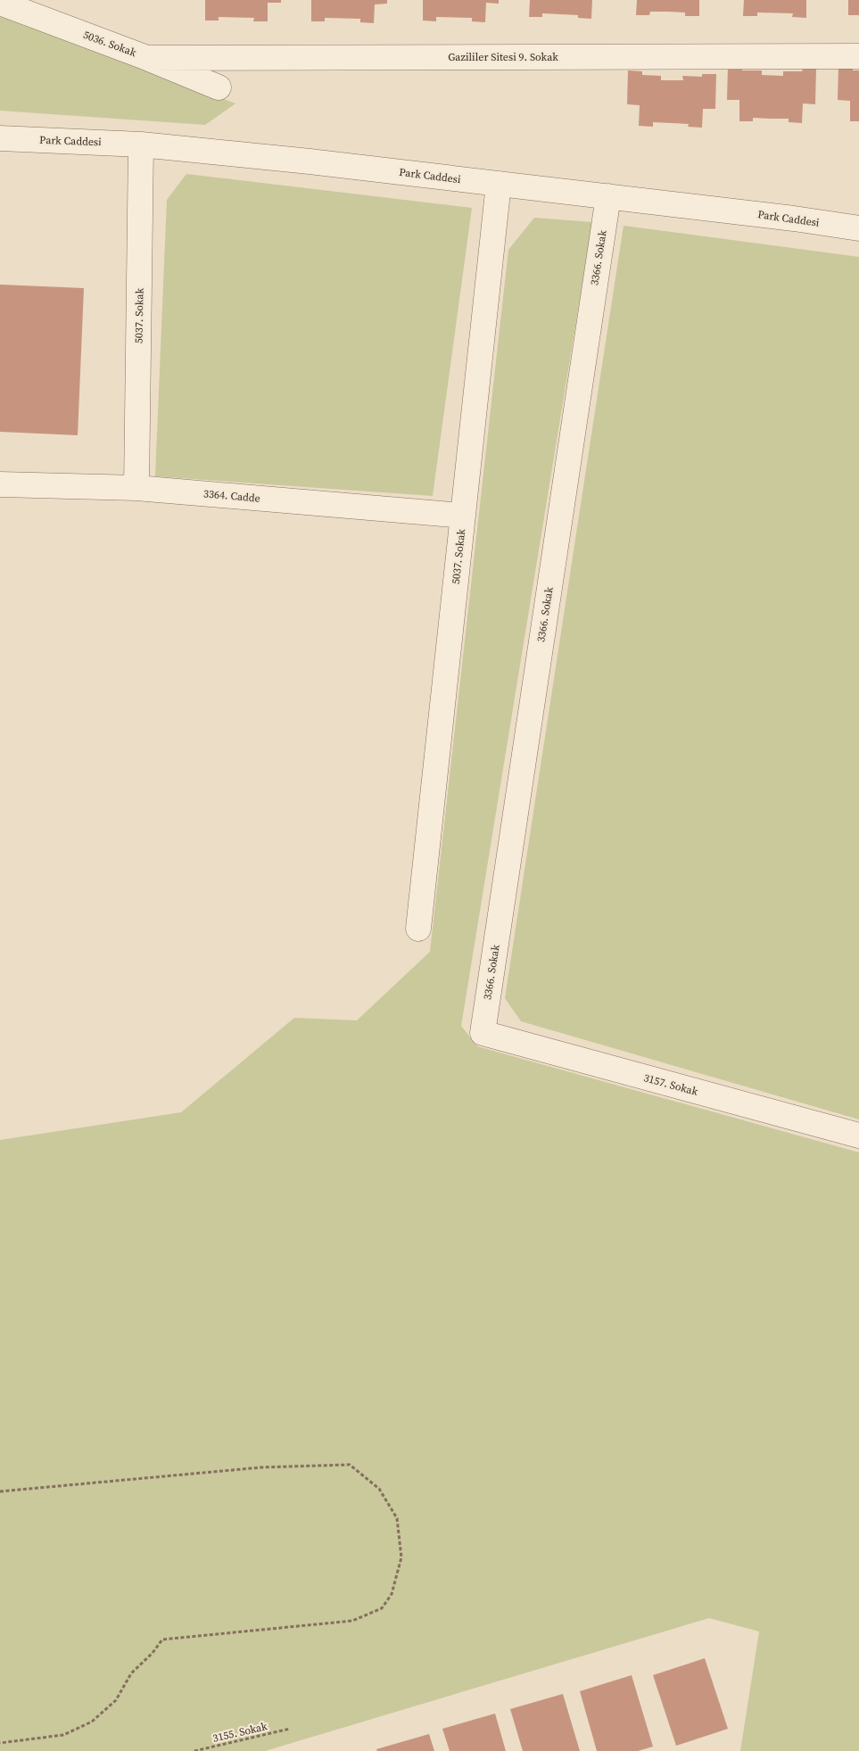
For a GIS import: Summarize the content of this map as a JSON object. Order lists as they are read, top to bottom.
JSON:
{
  "streets": {
    "street": [
      "5036. Sokak",
      "Gazililer Sitesi 9. Sokak",
      "Park Caddesi",
      "3366. Sokak",
      "5037. Sokak",
      "3364. Cadde",
      "3157. Sokak"
    ],
    "path": ["3155. Sokak"]
  },
  "crossings": [
    ["5036. Sokak", "Gazililer Sitesi 9. Sokak"],
    ["Park Caddesi", "3366. Sokak"],
    ["Park Caddesi", "5037. Sokak"],
    ["3366. Sokak", "3157. Sokak"],
    ["5037. Sokak", "3364. Cadde"]
  ]
}
